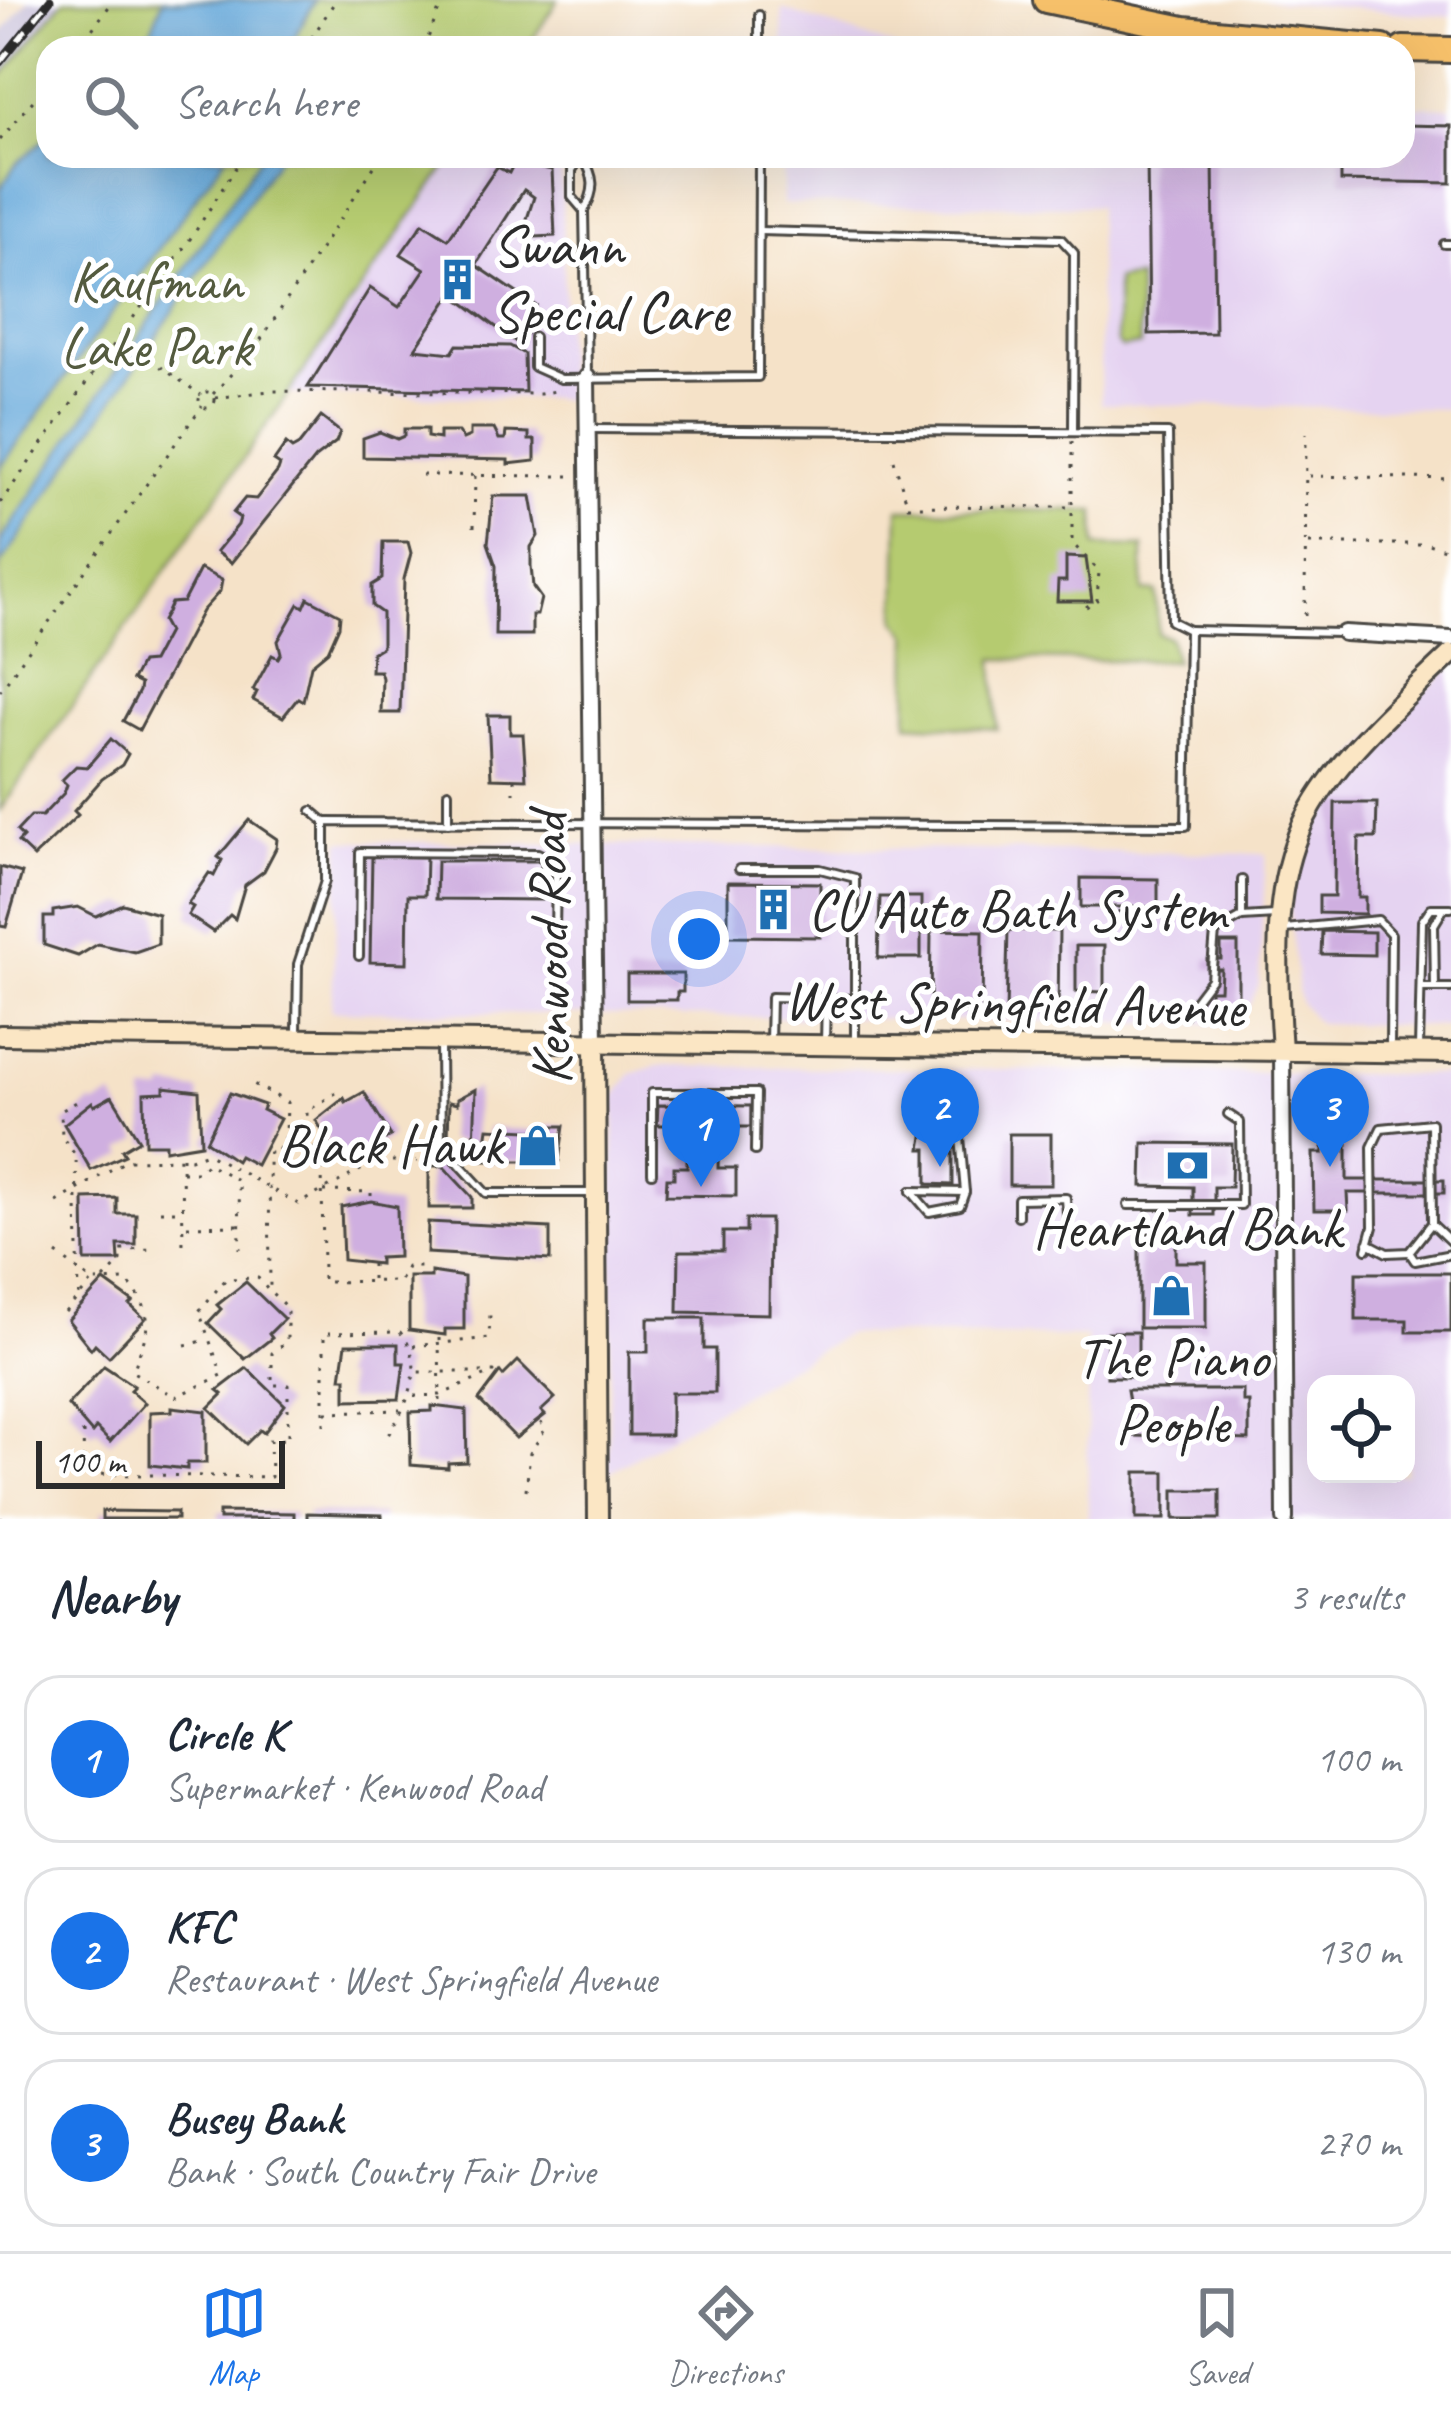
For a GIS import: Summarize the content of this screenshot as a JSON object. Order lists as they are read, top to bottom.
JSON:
{
  "streets": {
    "main road": ["Kenwood Road", "West Springfield Avenue"]
  },
  "crossings": [
    ["Kenwood Road", "West Springfield Avenue"]
  ],
  "parks": ["Kaufman Lake Park"],
  "places": {
    "building": ["Swann Special Care", "CU Auto Bath System"],
    "shop": ["Black Hawk", "The Piano People"],
    "bank": ["Heartland Bank"]
  },
  "scale_bar": "100 m",
  "page": {
    "search": "Search here",
    "pins": ["2", "3", "1"],
    "scale": "100 m",
    "heading": ["Nearby", "3 results"],
    "list": [
      {
        "mark": "1",
        "name": "Circle K",
        "note": "Supermarket · Kenwood Road",
        "value": "100 m"
      },
      {
        "mark": "2",
        "name": "KFC",
        "note": "Restaurant · West Springfield Avenue",
        "value": "130 m"
      },
      {
        "mark": "3",
        "name": "Busey Bank",
        "note": "Bank · South Country Fair Drive",
        "value": "270 m"
      }
    ],
    "nav": ["Map", "Directions", "Saved"]
  }
}
